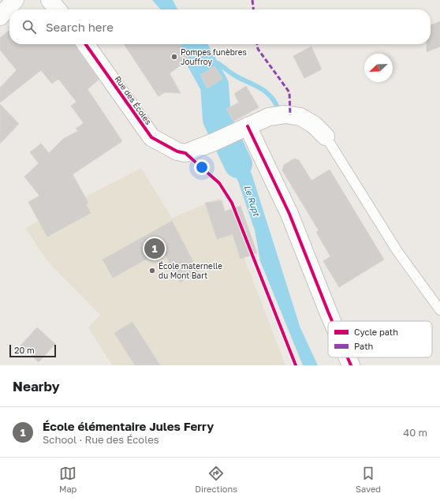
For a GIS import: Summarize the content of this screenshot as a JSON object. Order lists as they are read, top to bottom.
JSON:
{
  "streets": {
    "street": ["Rue des Écoles"]
  },
  "water": ["Le Rupt"],
  "places": ["Pompes funèbres Jouffroy", "École maternelle du Mont Bart"],
  "legend": ["Cycle path", "Path"],
  "scale_bar": "20 m",
  "north": "bottom left",
  "page": {
    "search": "Search here",
    "pins": "1",
    "scale": "20 m",
    "heading": "Nearby",
    "list": [
      {
        "mark": "1",
        "name": "École élémentaire Jules Ferry",
        "note": "School · Rue des Écoles",
        "value": "40 m"
      }
    ],
    "nav": ["Map", "Directions", "Saved"]
  }
}
